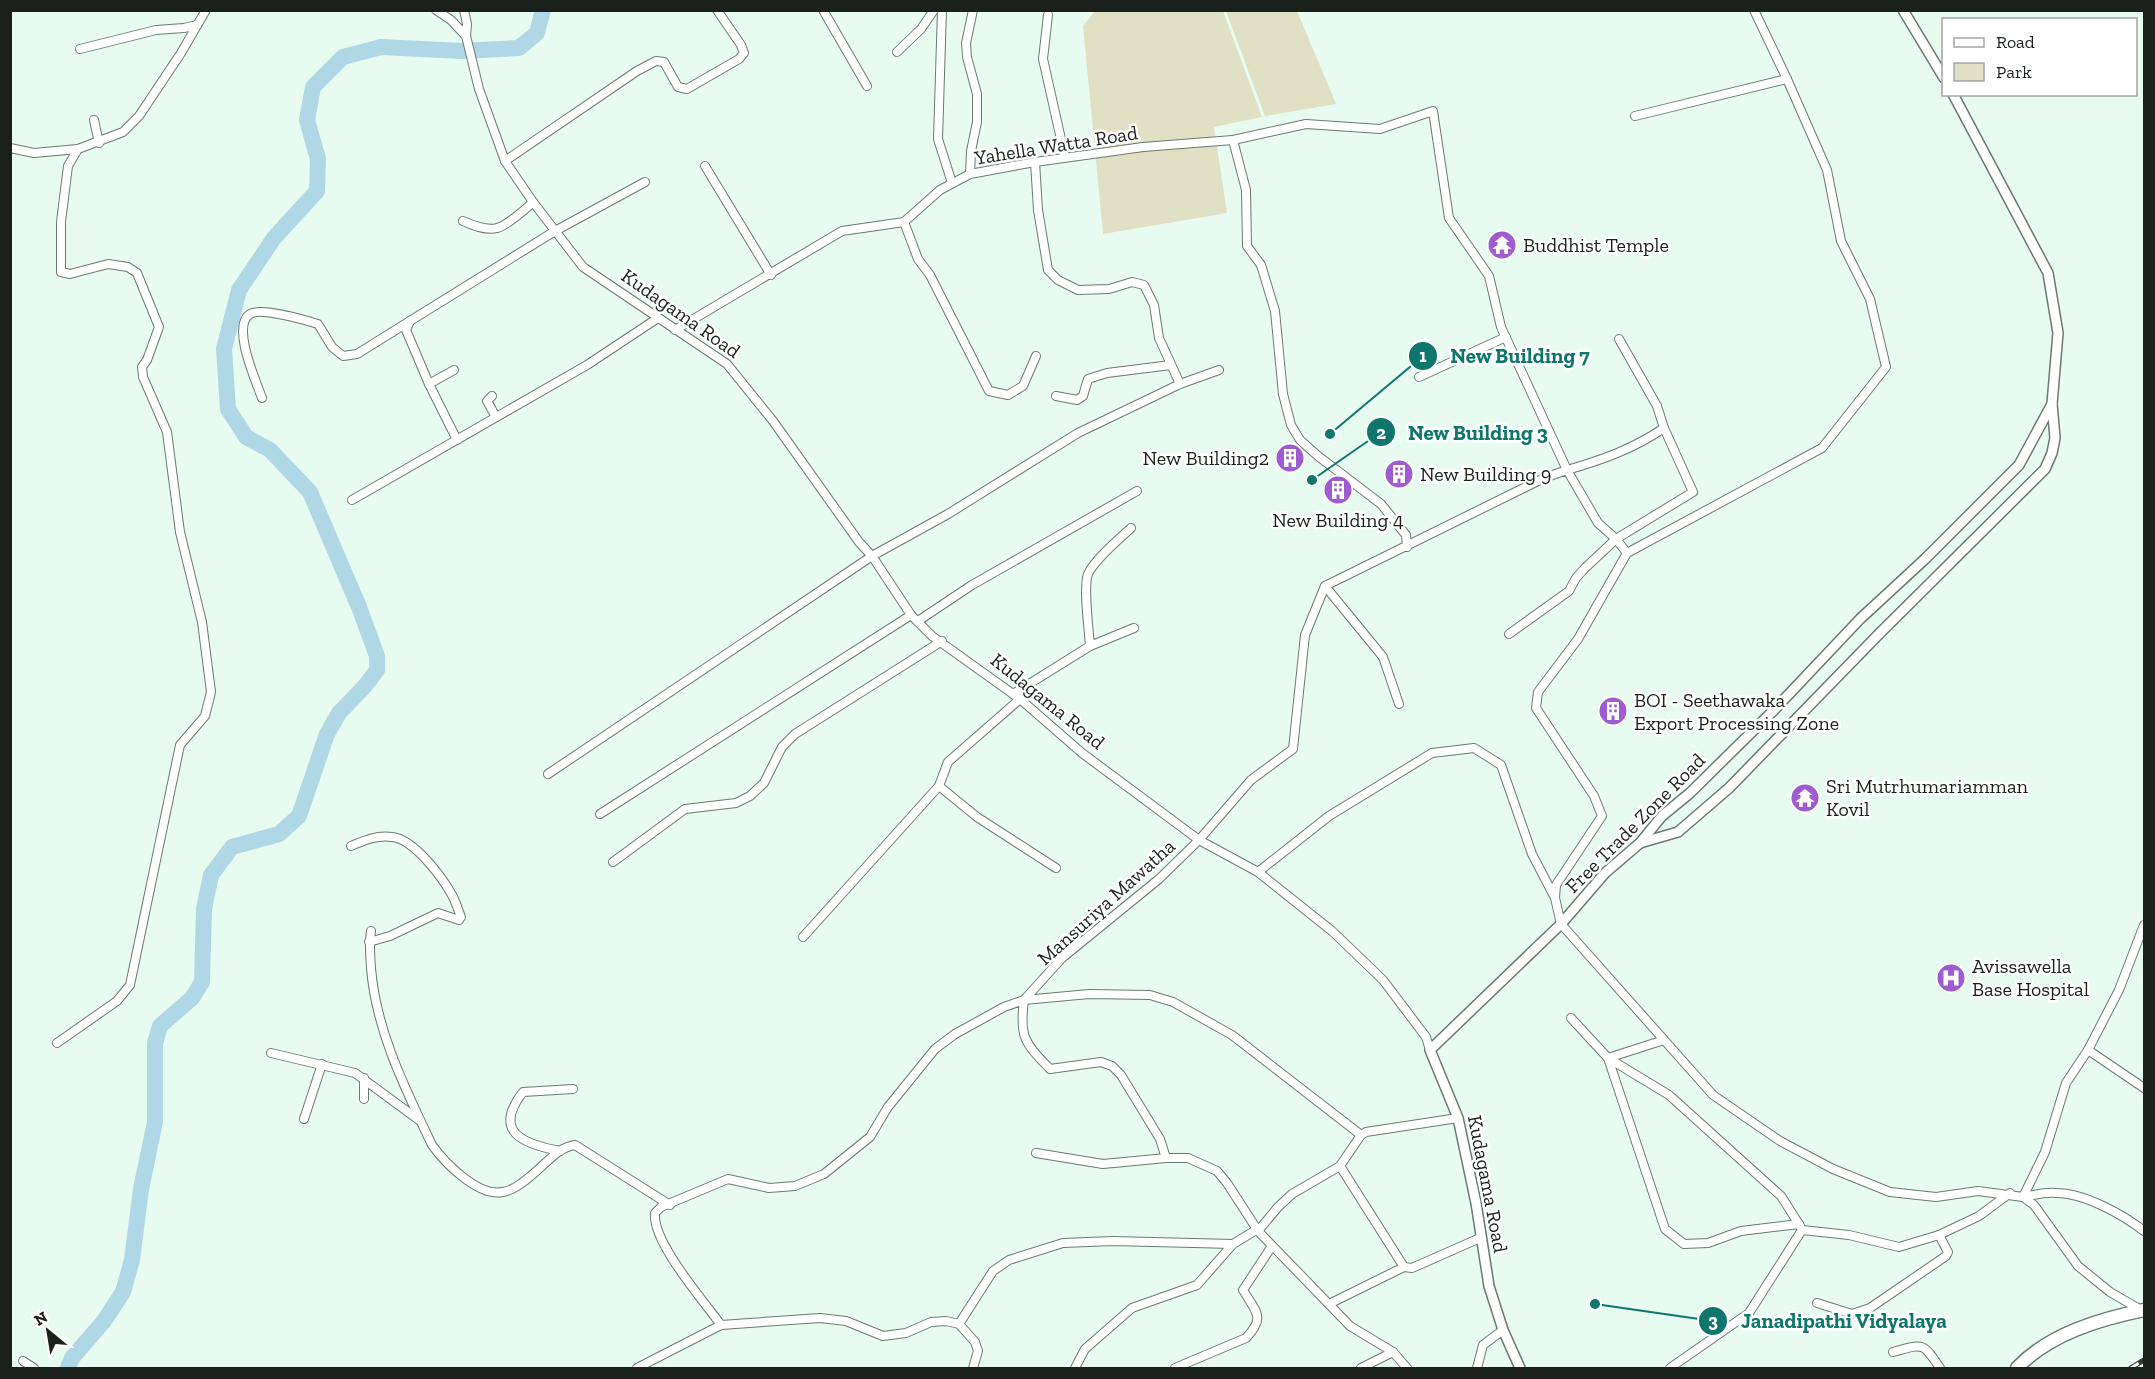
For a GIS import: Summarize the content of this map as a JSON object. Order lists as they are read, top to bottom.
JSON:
{
  "streets": {
    "street": [
      "Yahella Watta Road",
      "Kudagama Road",
      "Free Trade Zone Road",
      "Mansuriya Mawatha"
    ]
  },
  "crossings": [
    ["Kudagama Road", "Free Trade Zone Road"],
    ["Kudagama Road", "Mansuriya Mawatha"]
  ],
  "places": {
    "temple": ["Buddhist Temple", "Sri Mutrhumariamman Kovil"],
    "other": ["New Building 7", "New Building 3", "Janadipathi Vidyalaya"],
    "building": [
      "New Building2",
      "New Building 9",
      "New Building 4",
      "BOI - Seethawaka Export Processing Zone"
    ],
    "hospital": ["Avissawella Base Hospital"]
  },
  "legend": ["Road", "Park"],
  "north": "top left"
}
